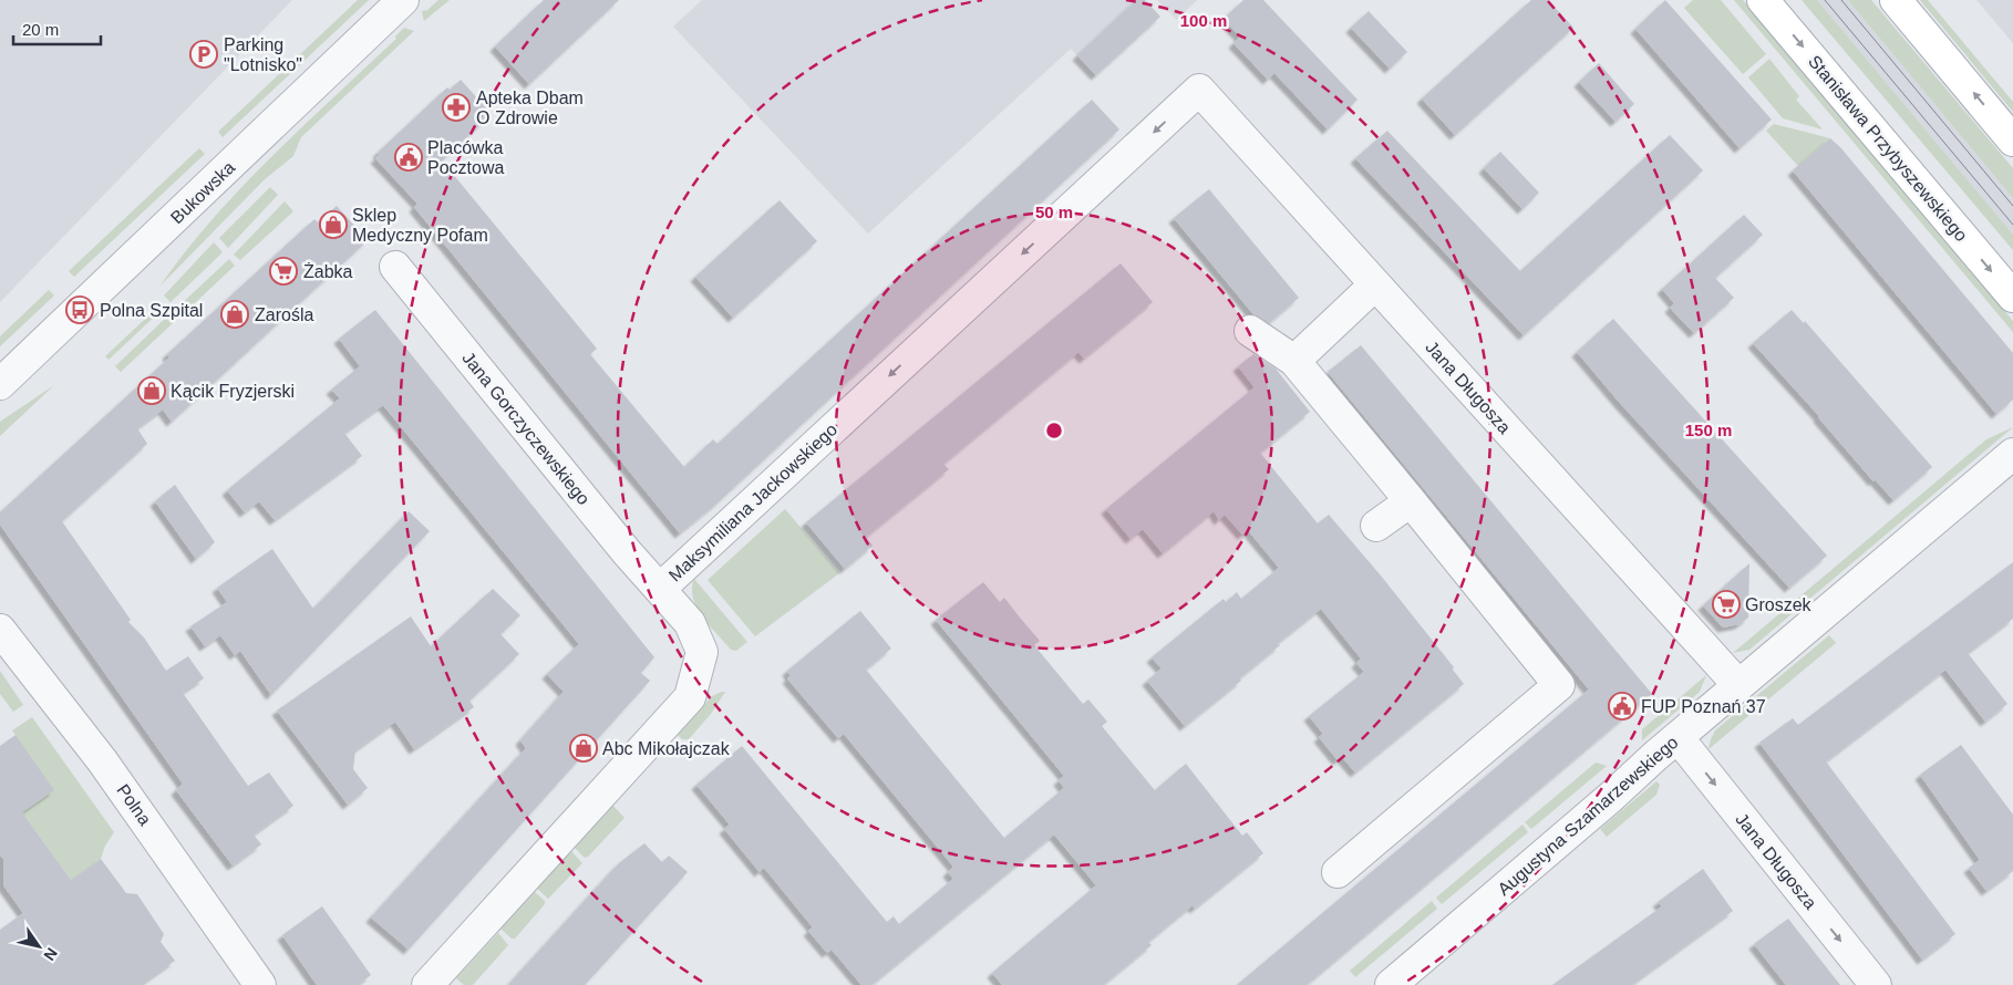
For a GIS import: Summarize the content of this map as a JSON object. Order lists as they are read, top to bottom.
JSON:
{
  "streets": {
    "main road": ["Stanisława Przybyszewskiego"],
    "street": [
      "Bukowska",
      "Jana Długosza",
      "Jana Gorczyczewskiego",
      "Maksymiliana Jackowskiego",
      "Polna",
      "Augustyna Szamarzewskiego"
    ]
  },
  "crossings": [
    ["Jana Długosza", "Maksymiliana Jackowskiego"],
    ["Jana Długosza", "Augustyna Szamarzewskiego"],
    ["Jana Gorczyczewskiego", "Maksymiliana Jackowskiego"]
  ],
  "one_way": ["Maksymiliana Jackowskiego"],
  "places": {
    "parking": ["Parking \"Lotnisko\""],
    "pharmacy": ["Apteka Dbam O Zdrowie"],
    "public building": ["Placówka Pocztowa", "FUP Poznań 37"],
    "shop": [
      "Sklep Medyczny Pofam",
      "Zarośla",
      "Kącik Fryzjerski",
      "Abc Mikołajczak"
    ],
    "supermarket": ["Żabka", "Groszek"],
    "bus stop": ["Polna Szpital"]
  },
  "scale_bar": "20 m",
  "north": "bottom right",
  "rings": ["100 m", "50 m", "150 m"]
}
